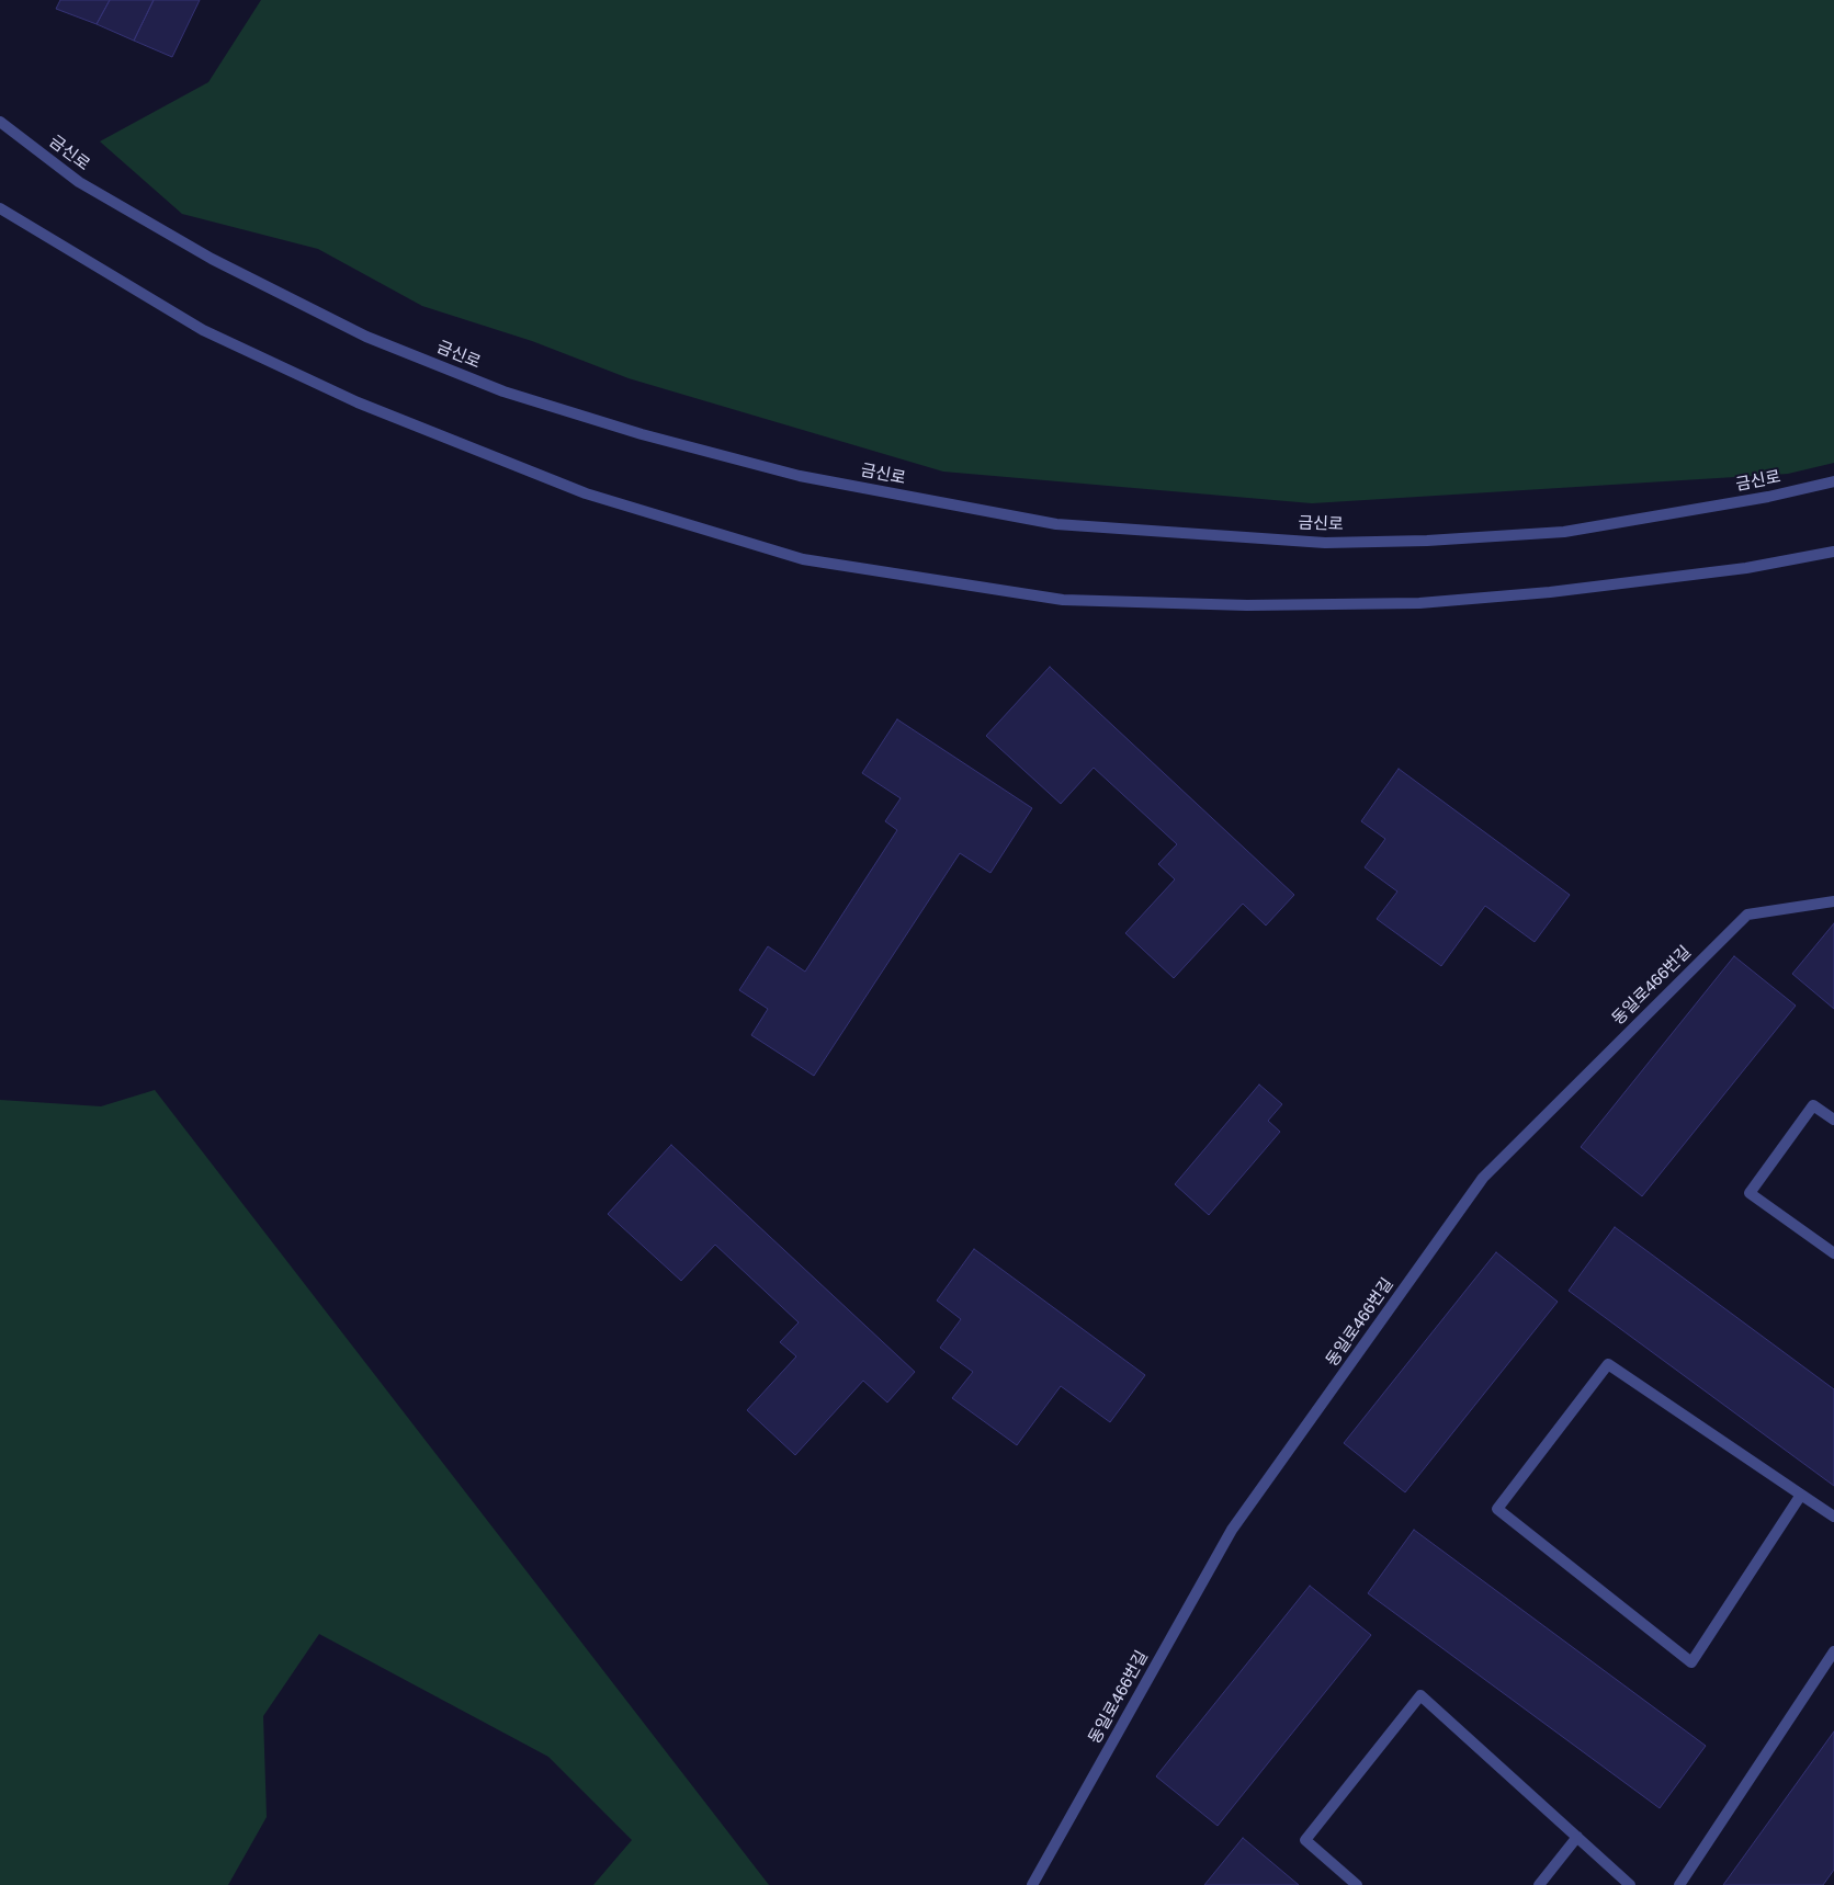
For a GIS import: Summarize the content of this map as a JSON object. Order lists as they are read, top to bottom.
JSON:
{
  "streets": {
    "street": ["금신로", "동일로466번길"]
  }
}
